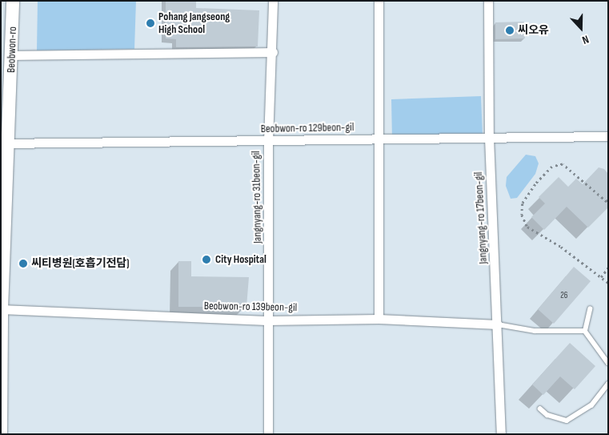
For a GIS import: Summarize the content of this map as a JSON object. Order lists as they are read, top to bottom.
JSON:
{
  "streets": {
    "main road": ["Beobwon-ro"],
    "street": [
      "Beobwon-ro 129beon-gil",
      "Jangnyang-ro 31beon-gil",
      "Jangnyang-ro 17beon-gil",
      "Beobwon-ro 139beon-gil"
    ]
  },
  "crossings": [
    ["Beobwon-ro", "Beobwon-ro 129beon-gil"],
    ["Beobwon-ro", "Beobwon-ro 139beon-gil"],
    ["Beobwon-ro 129beon-gil", "Jangnyang-ro 31beon-gil"],
    ["Beobwon-ro 129beon-gil", "Jangnyang-ro 17beon-gil"],
    ["Jangnyang-ro 31beon-gil", "Beobwon-ro 139beon-gil"],
    ["Jangnyang-ro 17beon-gil", "Beobwon-ro 139beon-gil"]
  ],
  "places": [
    "Pohang Jangseong High School",
    "씨오유",
    "City Hospital",
    "씨티병원(호흡기전담)"
  ],
  "house_numbers": ["26"],
  "north": "bottom"
}
